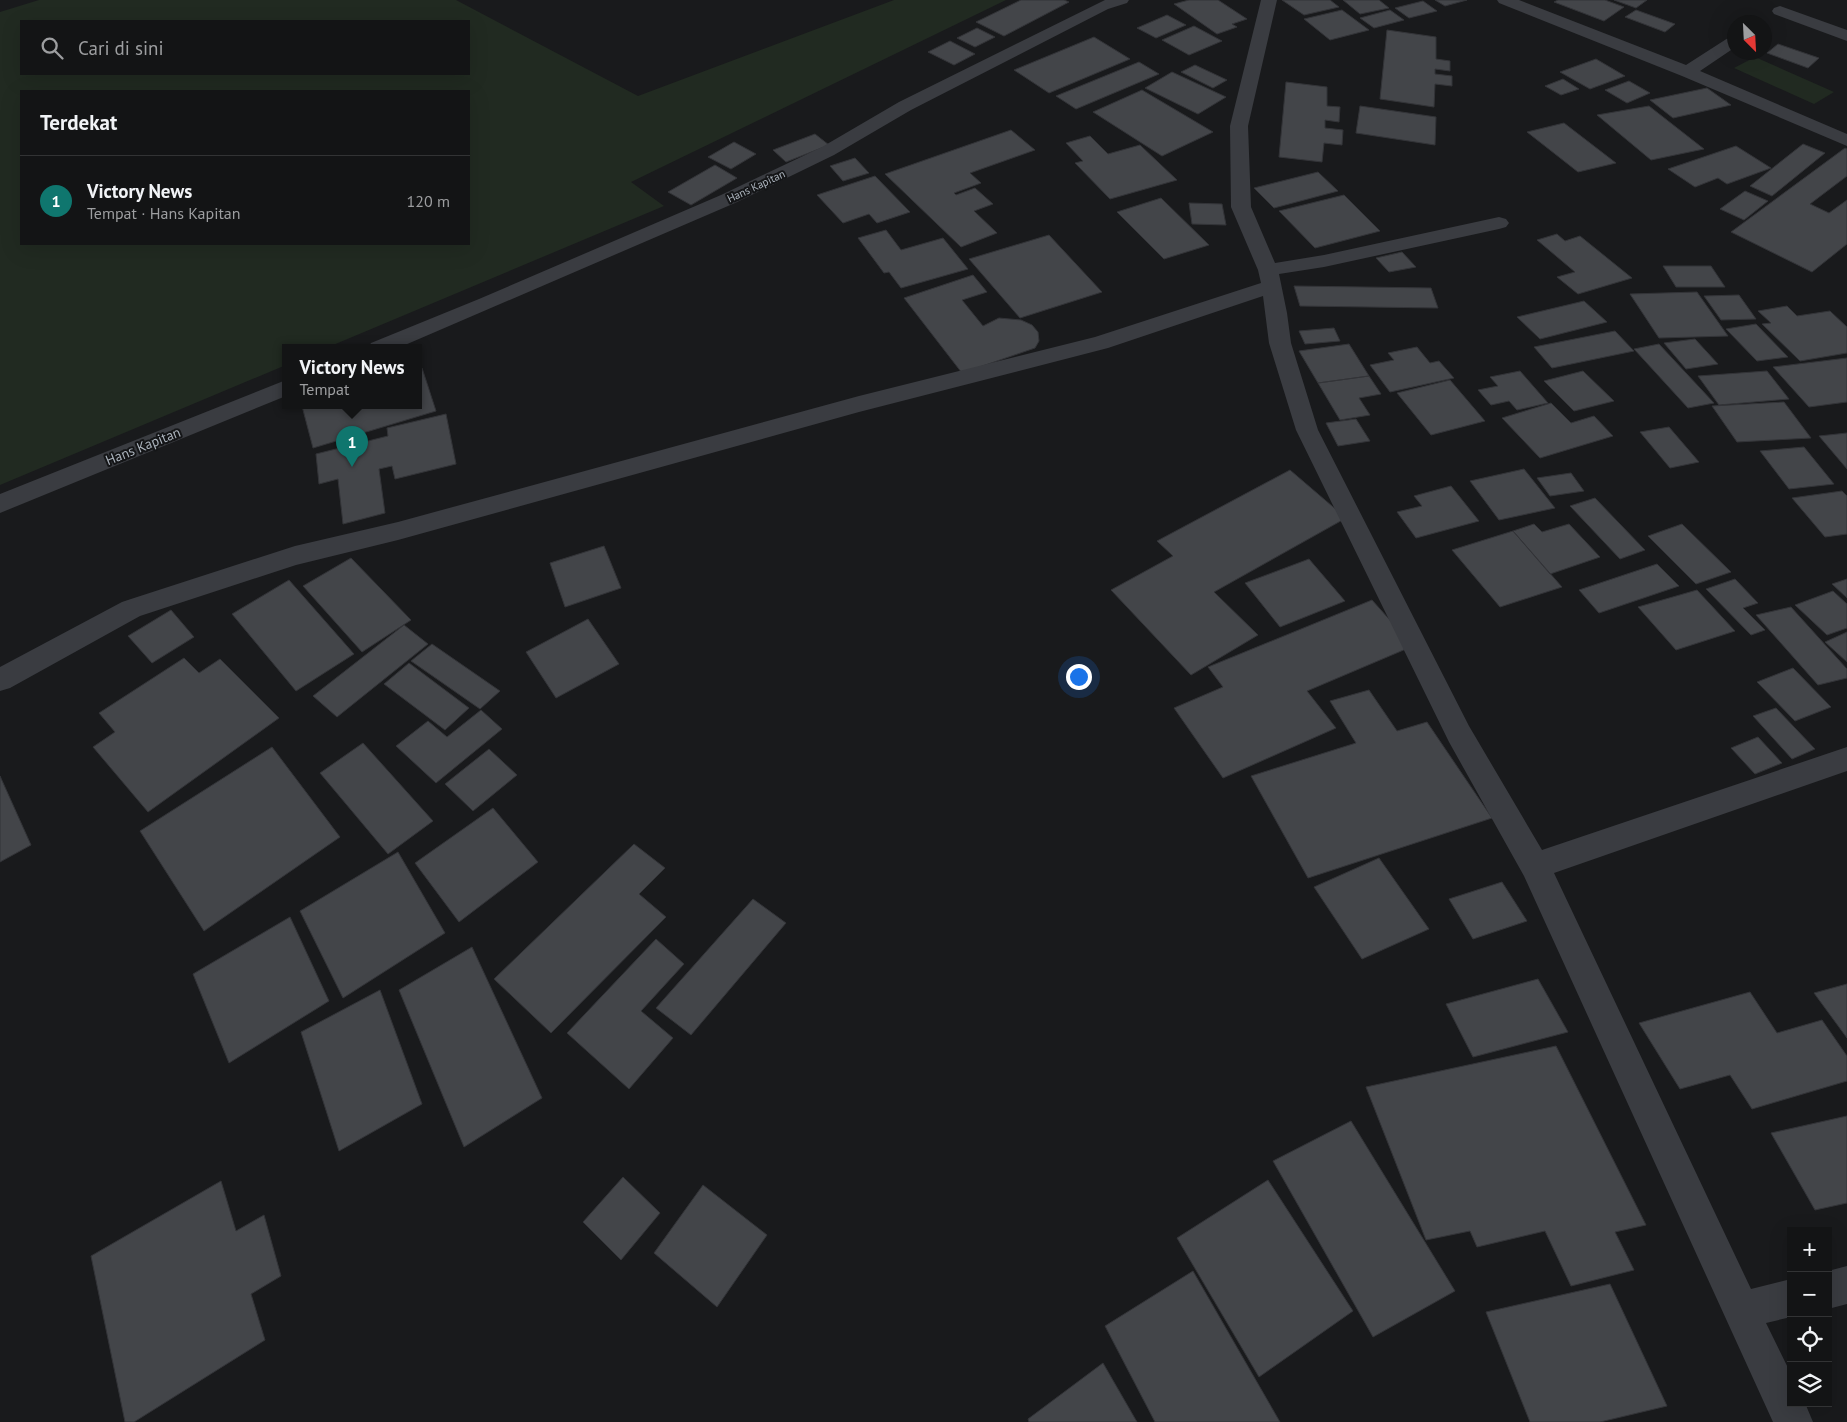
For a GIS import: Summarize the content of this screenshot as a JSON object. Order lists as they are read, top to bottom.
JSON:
{
  "streets": {
    "street": ["Hans Kapitan"]
  },
  "north": "bottom right",
  "page": {
    "search": "Cari di sini",
    "heading": "Terdekat",
    "list": [
      {
        "mark": "1",
        "name": "Victory News",
        "note": "Tempat · Hans Kapitan",
        "value": "120 m"
      }
    ],
    "popup": ["Victory News", "Tempat"],
    "pins": "1",
    "map_buttons": ["+", "−"]
  }
}
